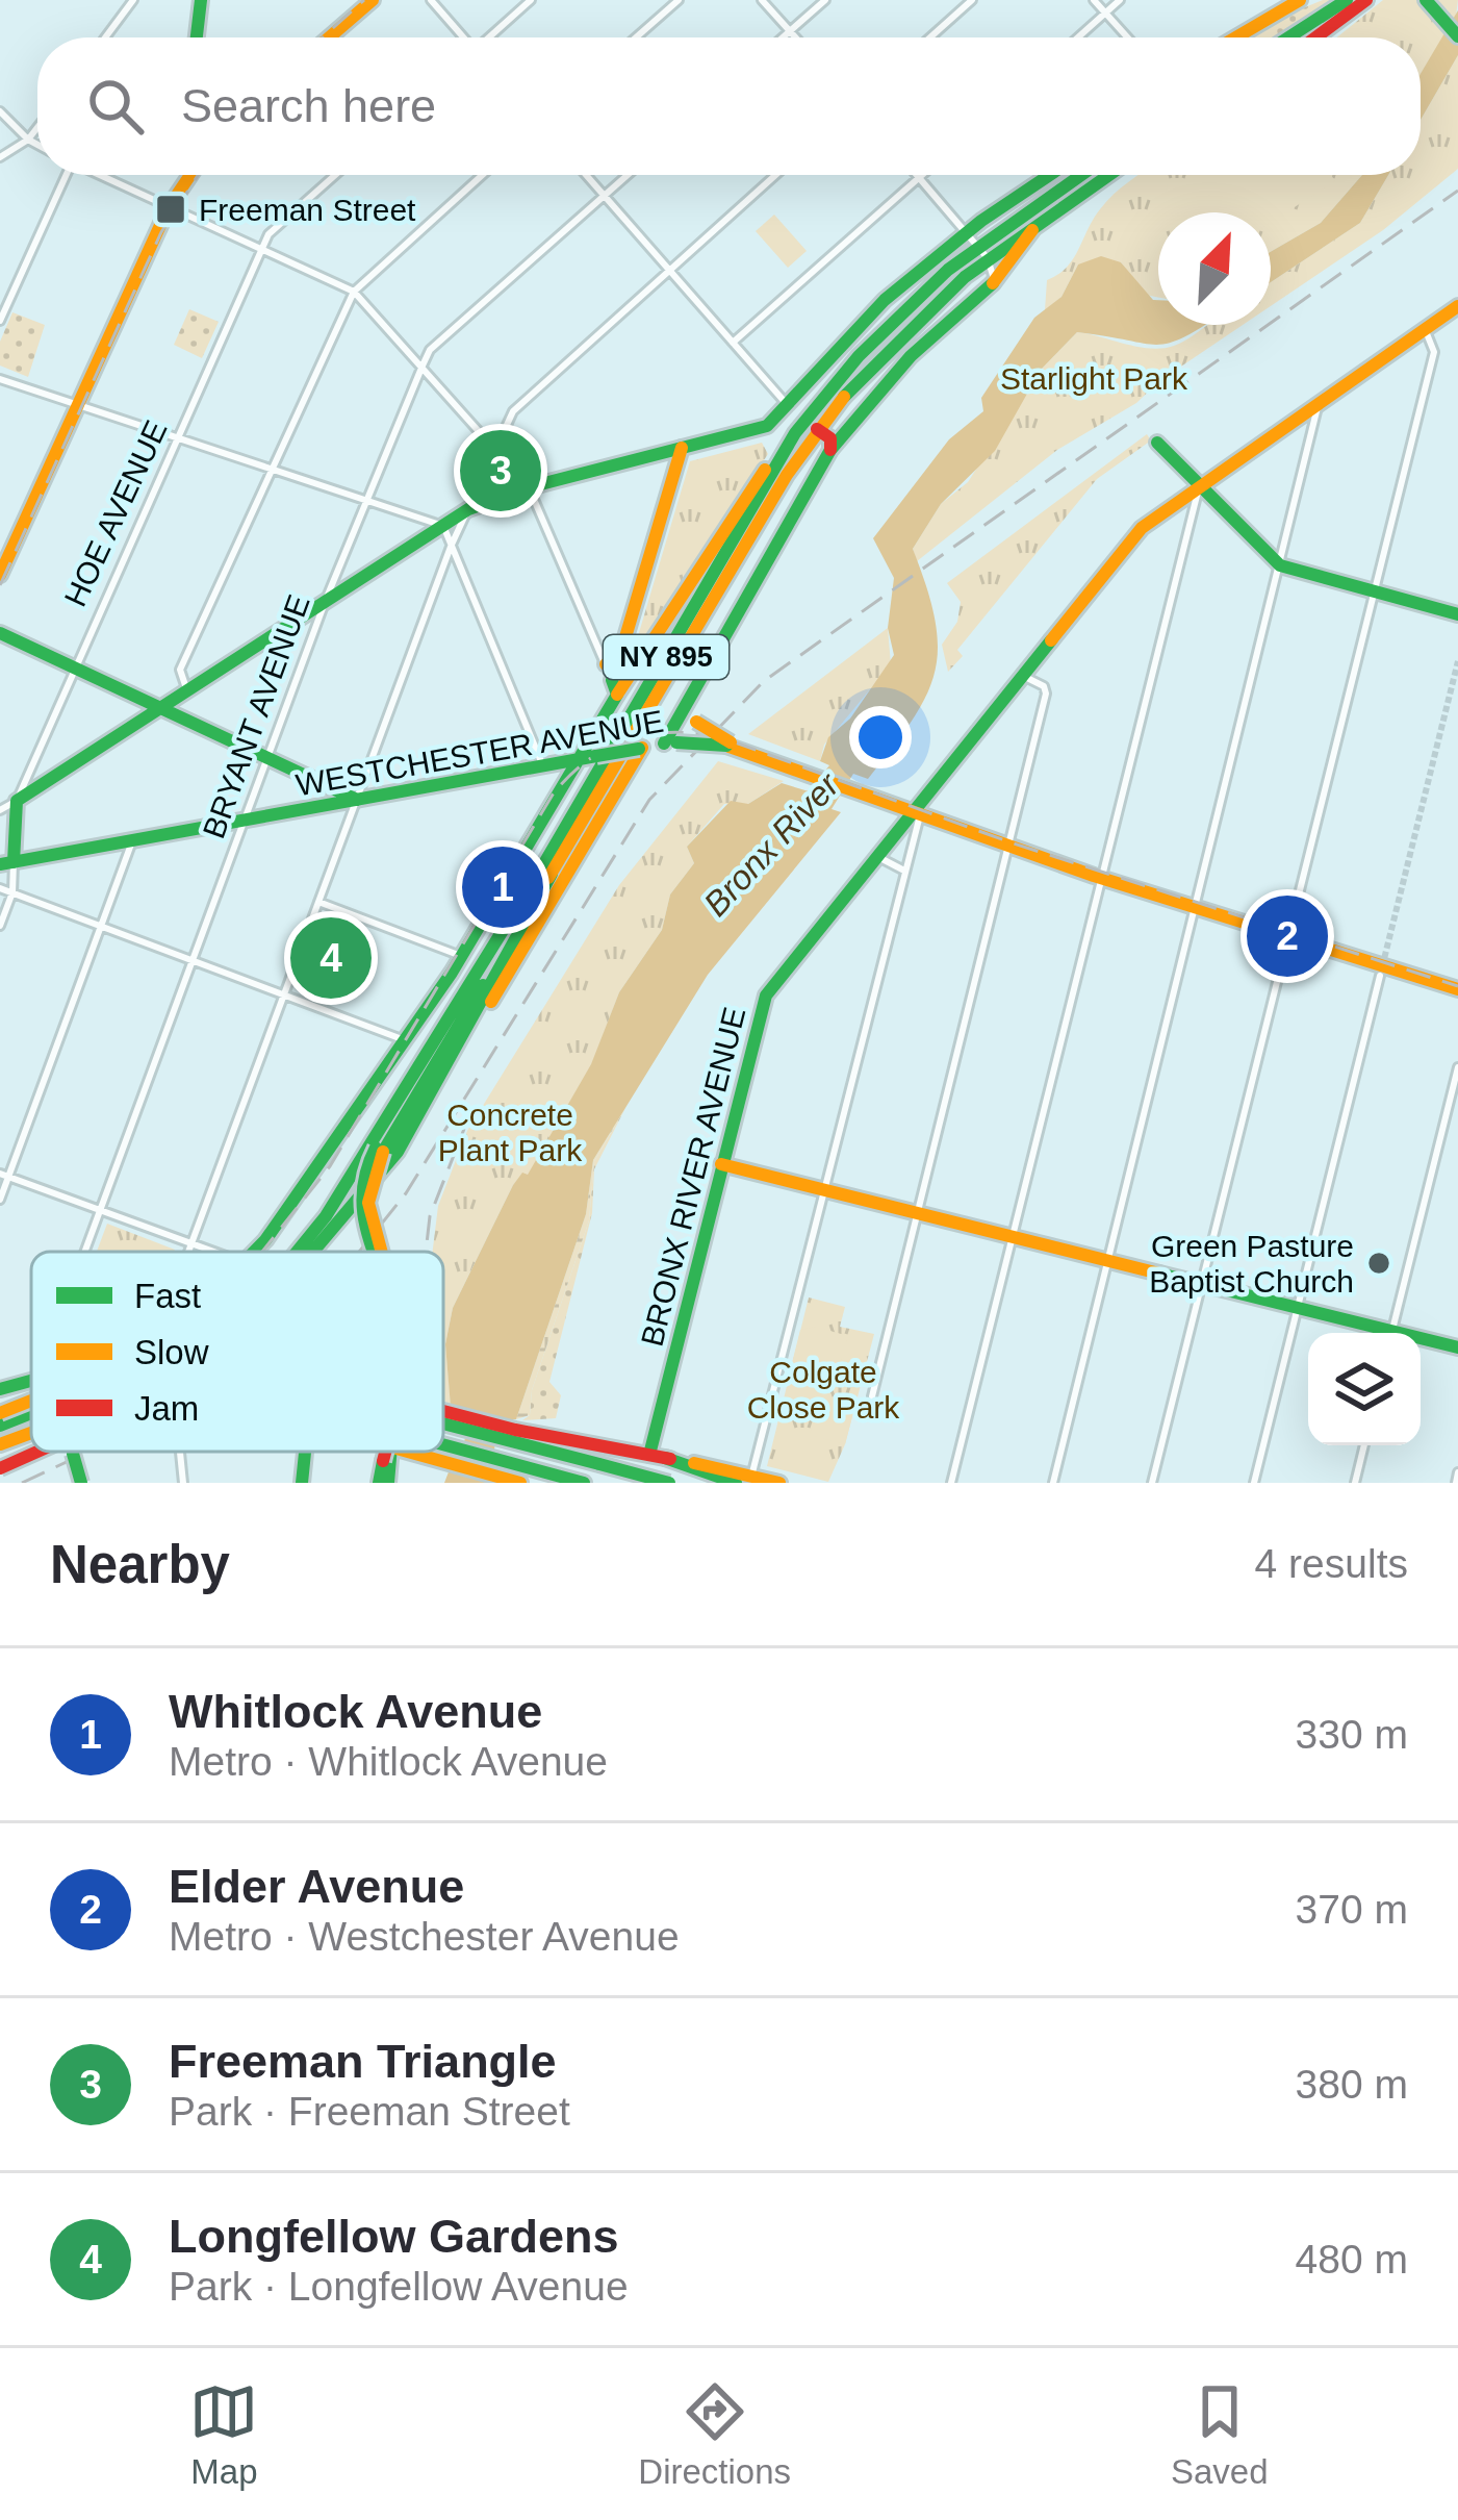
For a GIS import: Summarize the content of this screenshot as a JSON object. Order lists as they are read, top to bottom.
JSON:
{
  "streets": {
    "main road": [
      "HOE AVENUE",
      "NY 895",
      "WESTCHESTER AVENUE",
      "BRONX RIVER AVENUE"
    ],
    "street": ["BRYANT AVENUE"]
  },
  "crossings": [
    ["HOE AVENUE", "WESTCHESTER AVENUE"],
    ["BRYANT AVENUE", "WESTCHESTER AVENUE"],
    ["WESTCHESTER AVENUE", "BRONX RIVER AVENUE"]
  ],
  "water": ["Bronx River"],
  "parks": ["Starlight Park", "Concrete Plant Park", "Colgate Close Park"],
  "places": {
    "transit": ["Freeman Street"],
    "other": ["Green Pasture Baptist Church"]
  },
  "legend": ["Fast", "Slow", "Jam"],
  "north": "top right",
  "page": {
    "search": "Search here",
    "pins": [
      "3",
      "1",
      "2",
      "4"
    ],
    "heading": ["Nearby", "4 results"],
    "list": [
      {
        "mark": "1",
        "name": "Whitlock Avenue",
        "note": "Metro · Whitlock Avenue",
        "value": "330 m"
      },
      {
        "mark": "2",
        "name": "Elder Avenue",
        "note": "Metro · Westchester Avenue",
        "value": "370 m"
      },
      {
        "mark": "3",
        "name": "Freeman Triangle",
        "note": "Park · Freeman Street",
        "value": "380 m"
      },
      {
        "mark": "4",
        "name": "Longfellow Gardens",
        "note": "Park · Longfellow Avenue",
        "value": "480 m"
      }
    ],
    "nav": ["Map", "Directions", "Saved"]
  }
}
